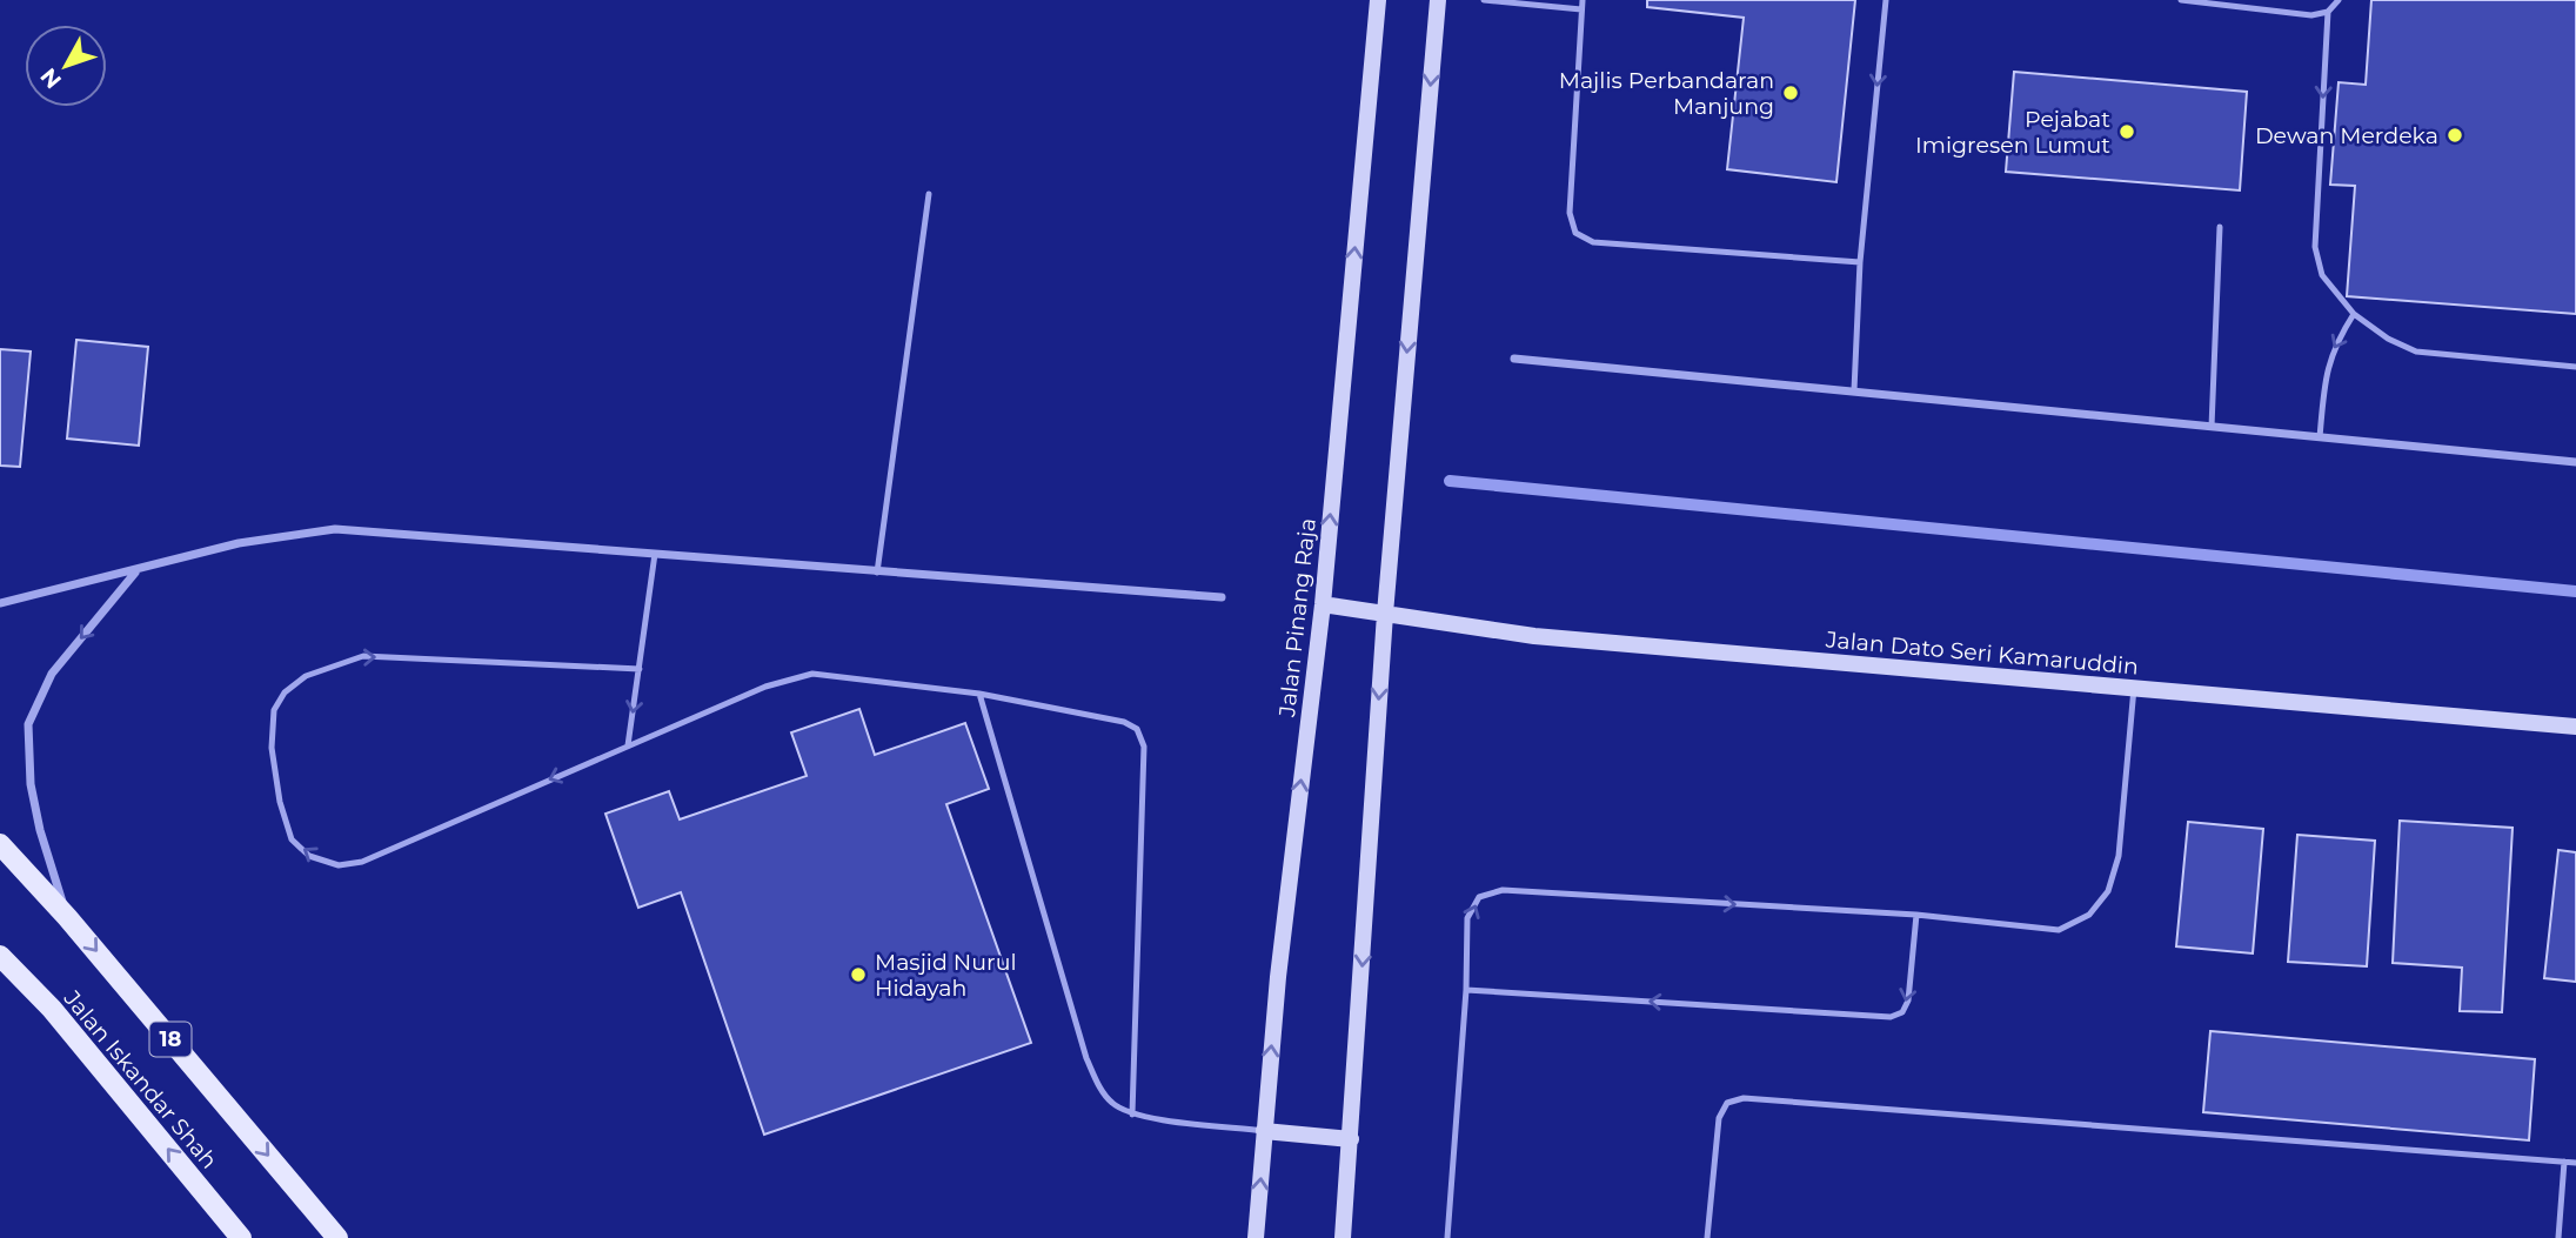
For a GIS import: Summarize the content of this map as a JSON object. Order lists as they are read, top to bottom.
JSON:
{
  "streets": {
    "main road": [
      "Jalan Pinang Raja",
      "Jalan Dato Seri Kamaruddin",
      "18",
      "Jalan Iskandar Shah"
    ]
  },
  "crossings": [
    ["Jalan Pinang Raja", "Jalan Dato Seri Kamaruddin"]
  ],
  "places": [
    "Majlis Perbandaran Manjung",
    "Pejabat Imigresen Lumut",
    "Dewan Merdeka",
    "Masjid Nurul Hidayah"
  ],
  "north": "bottom left"
}
